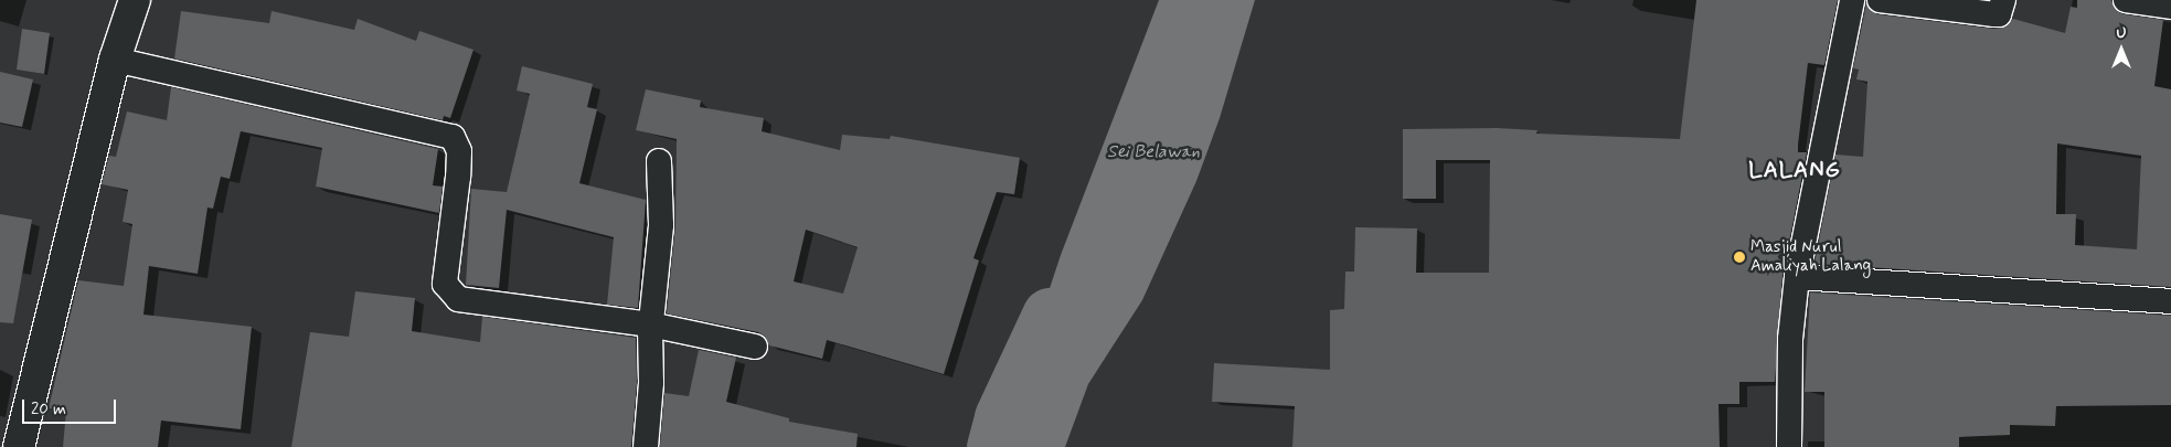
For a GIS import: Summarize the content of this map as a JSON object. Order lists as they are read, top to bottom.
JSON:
{
  "districts": ["LALANG"],
  "water": ["Sei Belawan"],
  "places": ["Masjid Nurul Amaliyah Lalang"],
  "scale_bar": "20 m",
  "north": "top"
}
